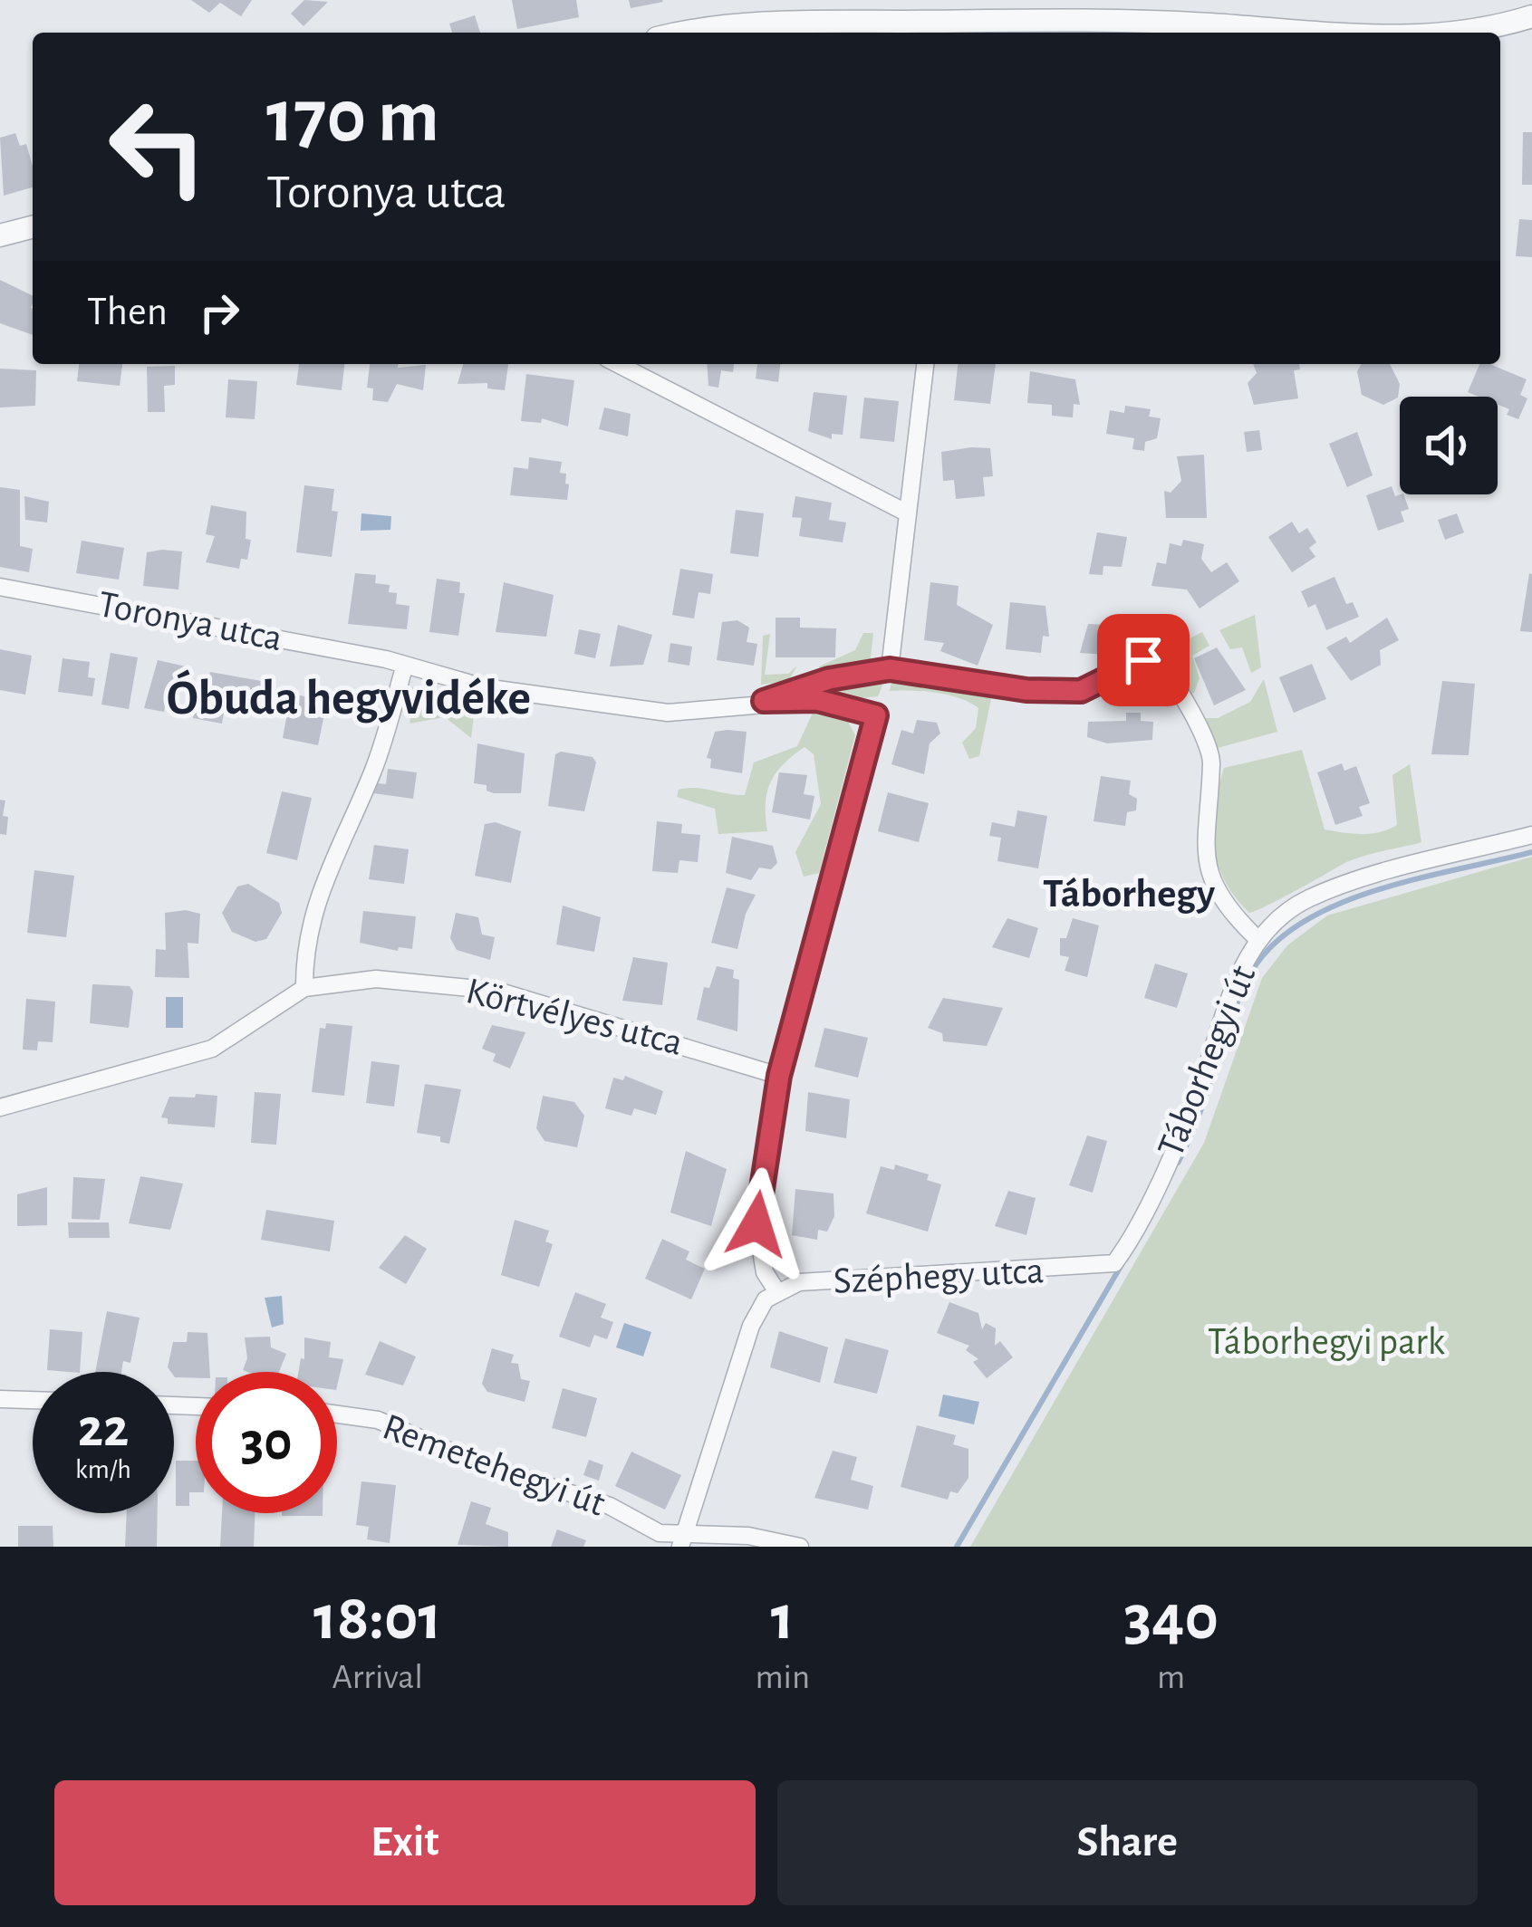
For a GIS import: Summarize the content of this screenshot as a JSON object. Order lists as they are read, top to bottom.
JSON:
{
  "streets": {
    "street": [
      "Toronya utca",
      "Körtvélyes utca",
      "Táborhegyi út",
      "Széphegy utca",
      "Remetehegyi út"
    ]
  },
  "crossings": [
    ["Toronya utca", "Körtvélyes utca"],
    ["Toronya utca", "Táborhegyi út"],
    ["Táborhegyi út", "Széphegy utca"]
  ],
  "districts": ["Óbuda hegyvidéke", "Táborhegy"],
  "parks": ["Táborhegyi park"],
  "page": {
    "turn": ["170 m", "Toronya utca"],
    "then": "Then",
    "speed": "22 km/h",
    "limit": "30",
    "eta": [
      "18:01",
      "Arrival",
      "1",
      "min",
      "340",
      "m"
    ],
    "buttons": ["Exit", "Share"]
  }
}
